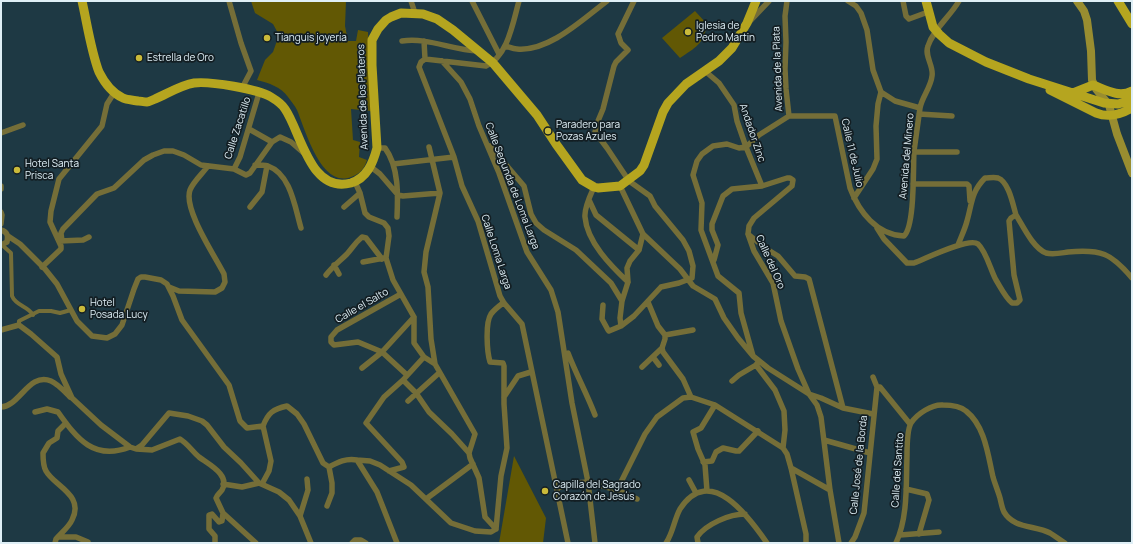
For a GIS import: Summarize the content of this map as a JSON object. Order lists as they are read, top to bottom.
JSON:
{
  "streets": {
    "main road": ["Avenida de los Plateros"],
    "street": [
      "Avenida de la Plata",
      "Calle Zacatillo",
      "Andador Zinc",
      "Calle 11 de Julio",
      "Avenida del Minero",
      "Calle Segunda de Loma Larga",
      "Calle Loma Larga",
      "Calle del Oro",
      "Calle el Salto",
      "Calle José de la Borda",
      "Calle del Santito"
    ]
  },
  "crossings": [
    ["Avenida de la Plata", "Andador Zinc"],
    ["Avenida de la Plata", "Calle 11 de Julio"],
    ["Andador Zinc", "Calle del Oro"],
    ["Calle 11 de Julio", "Avenida del Minero"]
  ],
  "places": [
    "Iglesia de Pedro Martin",
    "Tianguis joyería",
    "Estrella de Oro",
    "Paradero para Pozas Azules",
    "Hotel Santa Prisca",
    "Hotel Posada Lucy",
    "Capilla del Sagrado Corazón de Jesús"
  ]
}
